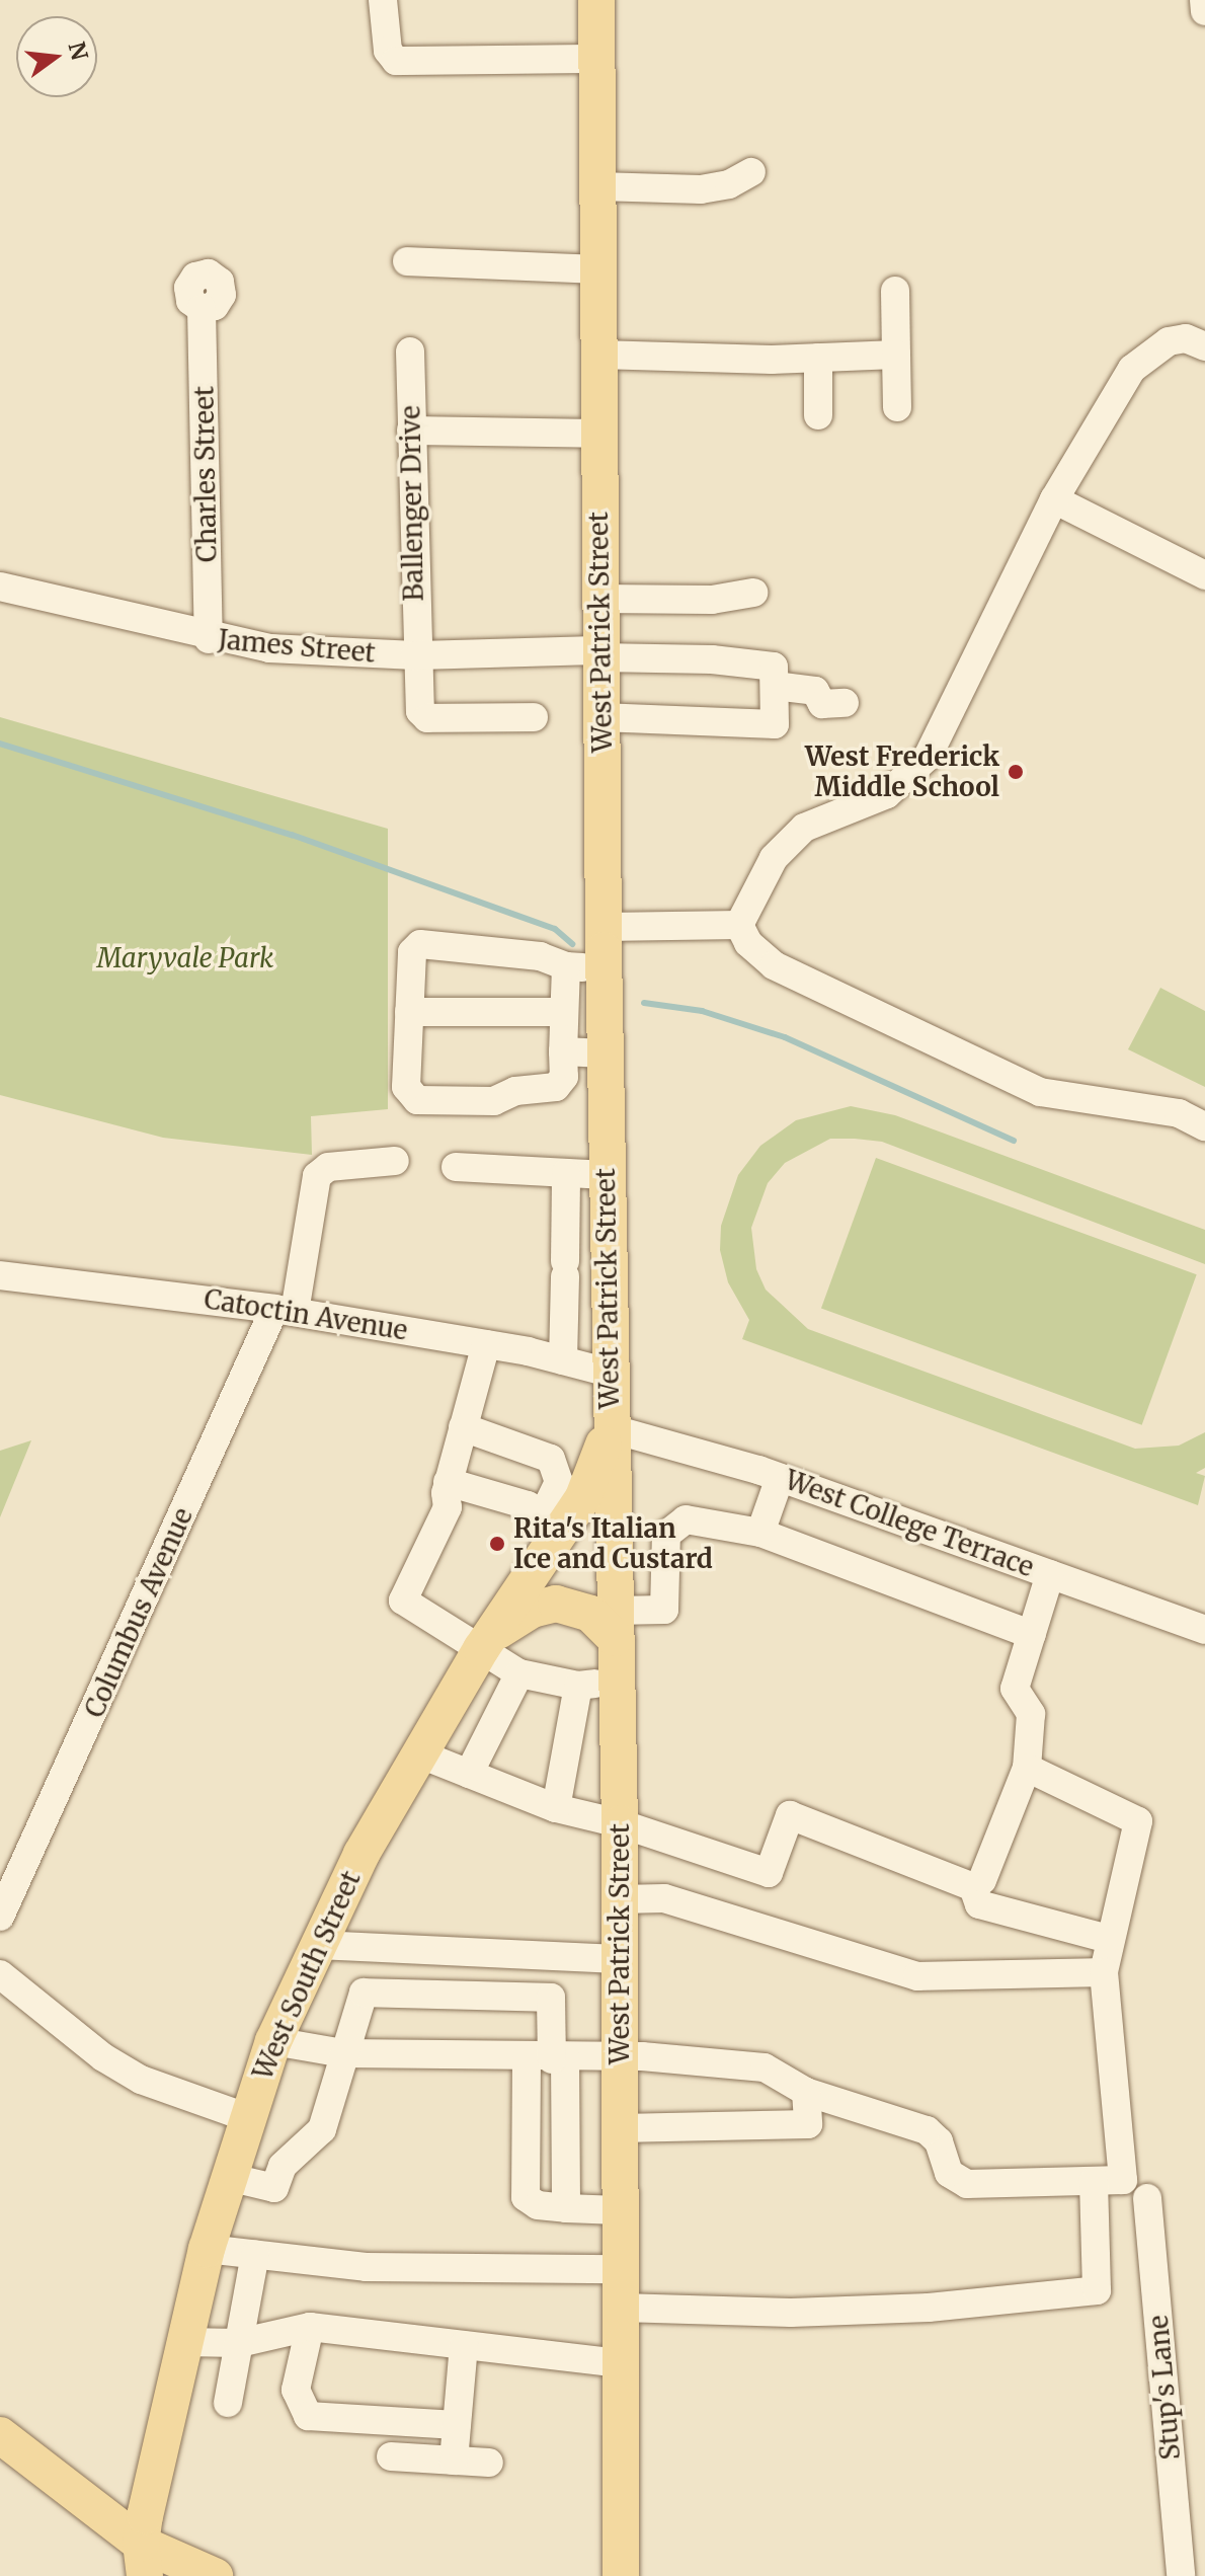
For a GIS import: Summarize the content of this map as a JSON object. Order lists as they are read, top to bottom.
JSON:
{
  "streets": {
    "main road": ["West Patrick Street", "West South Street"],
    "street": [
      "Charles Street",
      "Ballenger Drive",
      "James Street",
      "Catoctin Avenue",
      "West College Terrace",
      "Columbus Avenue",
      "Stup's Lane"
    ]
  },
  "crossings": [
    ["Charles Street", "James Street"],
    ["Ballenger Drive", "James Street"],
    ["West Patrick Street", "James Street"],
    ["West Patrick Street", "Catoctin Avenue"],
    ["West Patrick Street", "West College Terrace"],
    ["West Patrick Street", "West South Street"],
    ["Catoctin Avenue", "Columbus Avenue"],
    ["West College Terrace", "West South Street"]
  ],
  "parks": ["Maryvale Park"],
  "places": ["West Frederick Middle School", "Rita's Italian Ice and Custard"],
  "north": "right"
}
